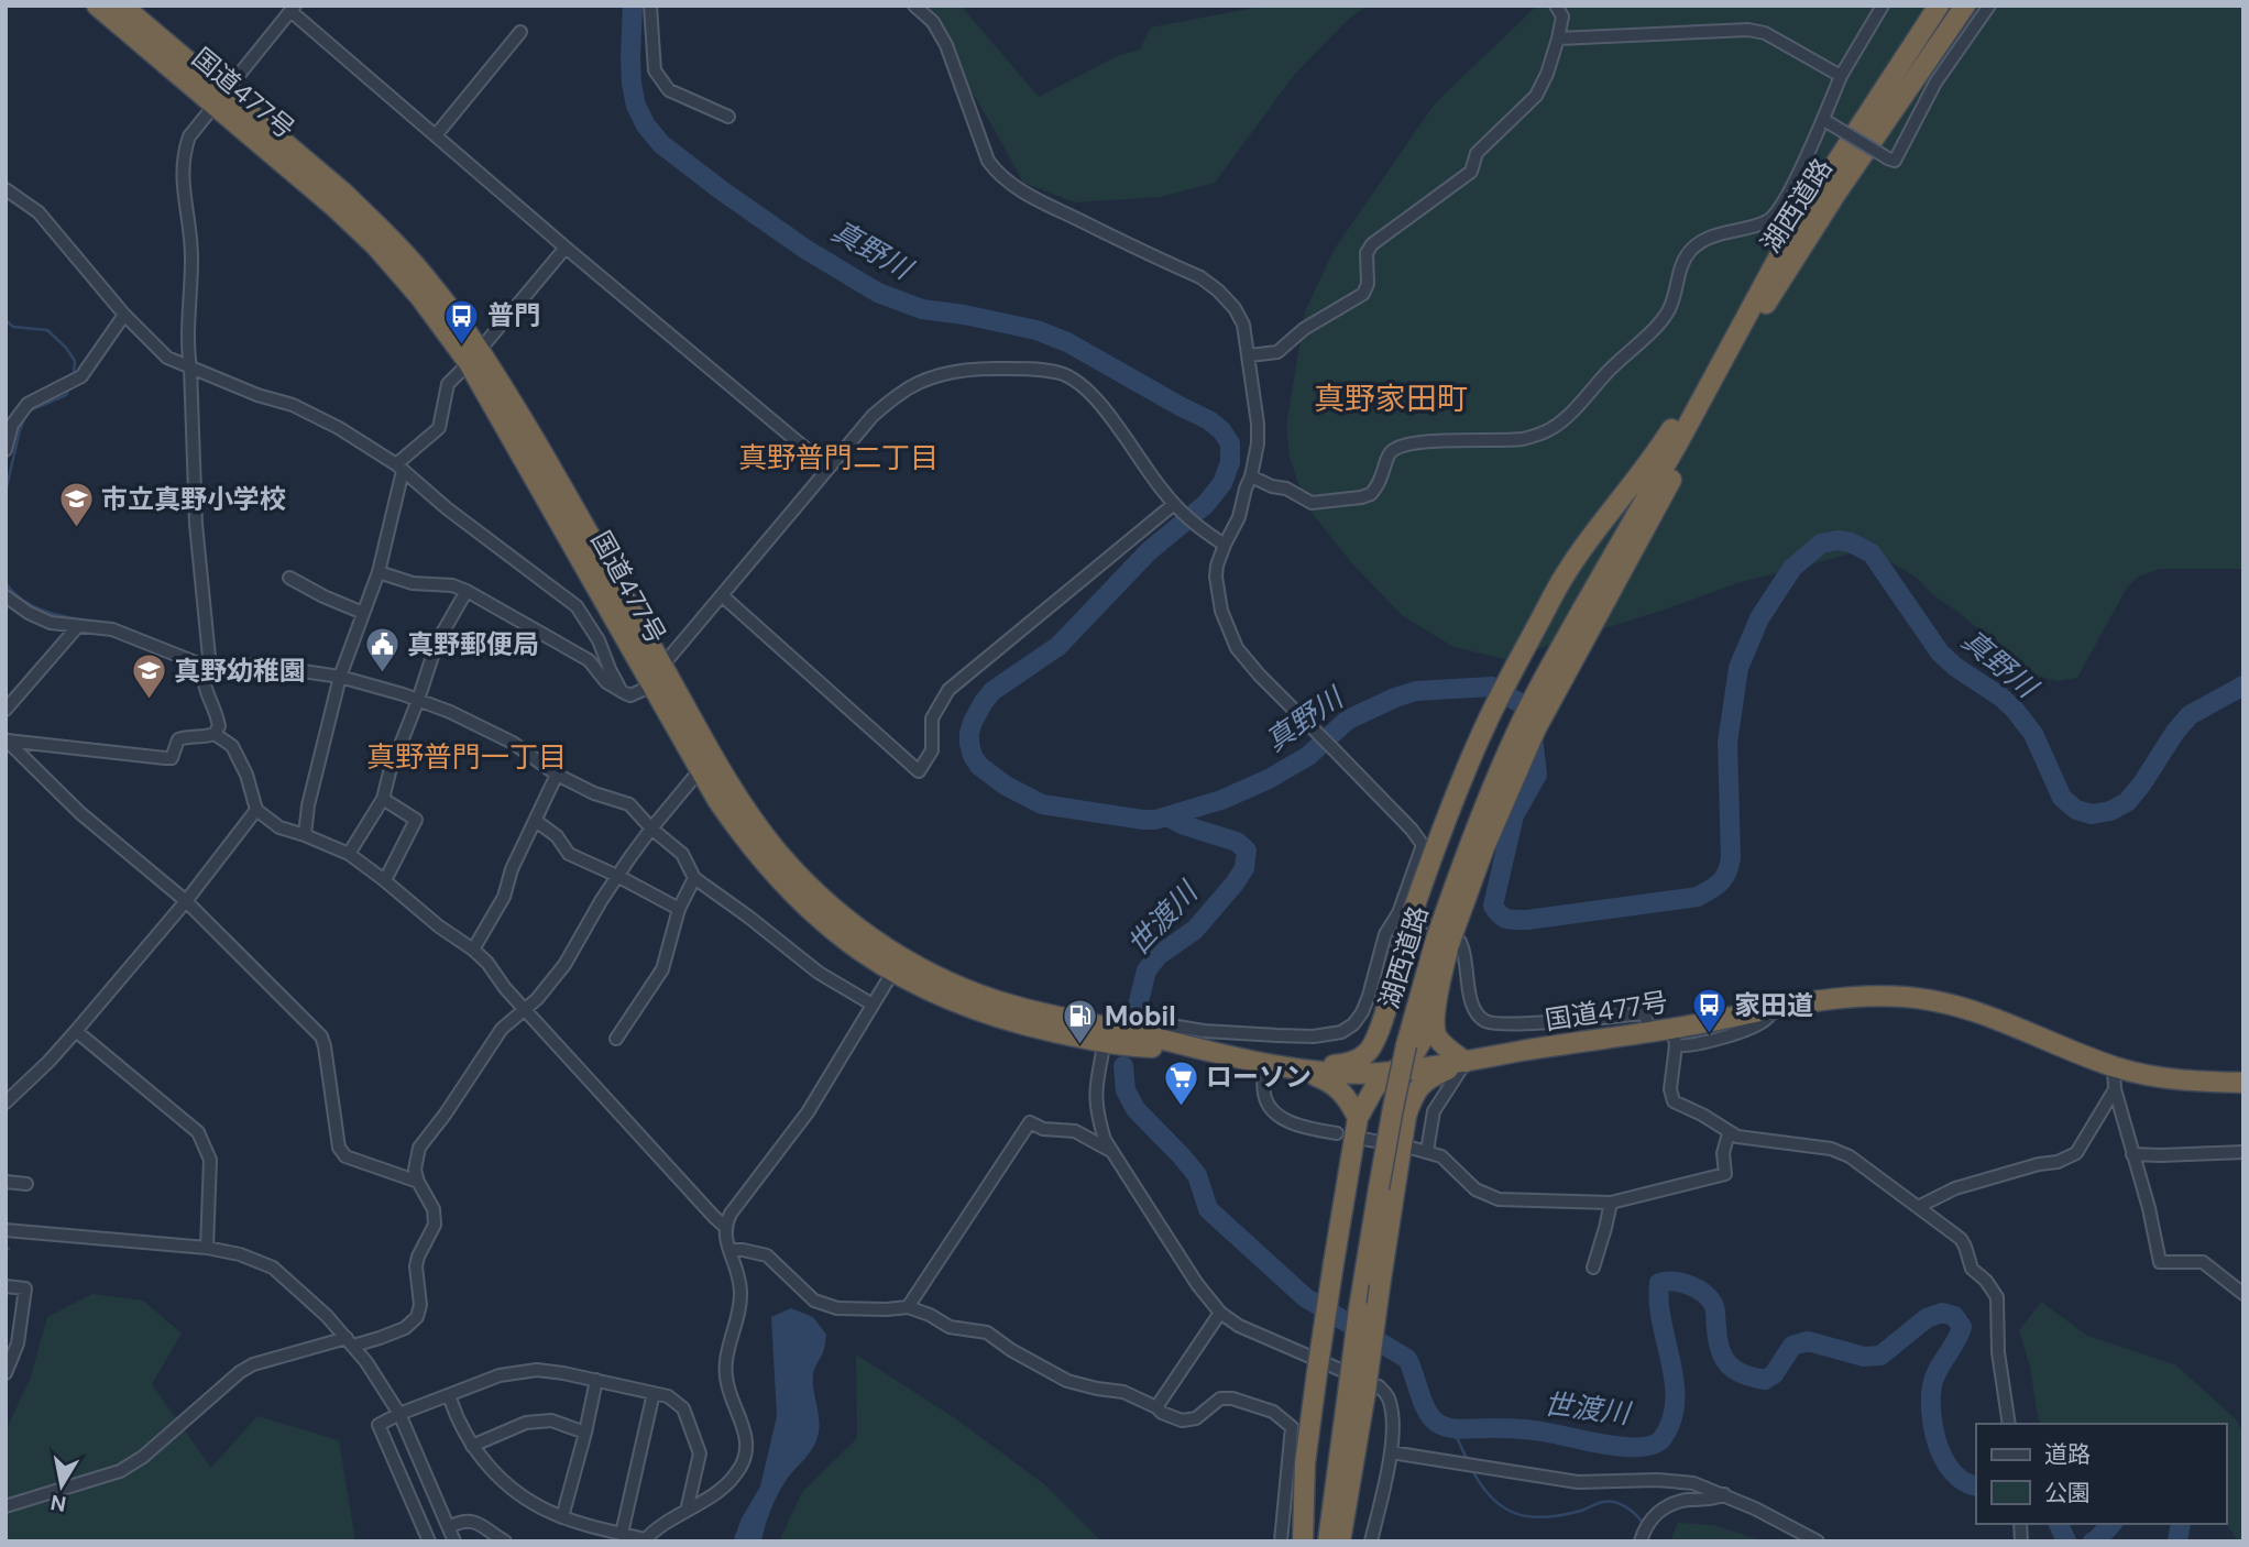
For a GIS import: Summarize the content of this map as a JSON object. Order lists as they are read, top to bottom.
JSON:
{
  "streets": {
    "highway": ["国道477号", "湖西道路"]
  },
  "crossings": [
    ["国道477号", "湖西道路"]
  ],
  "districts": ["真野家田町", "真野普門二丁目", "真野普門一丁目"],
  "water": ["真野川", "世渡川"],
  "places": {
    "bus stop": ["普門", "家田道"],
    "school or university": ["市立真野小学校", "真野幼稚園"],
    "public building": ["真野郵便局"],
    "fuel station": ["Mobil"],
    "supermarket": ["ローソン"]
  },
  "legend": ["道路", "公園"],
  "north": "bottom"
}
